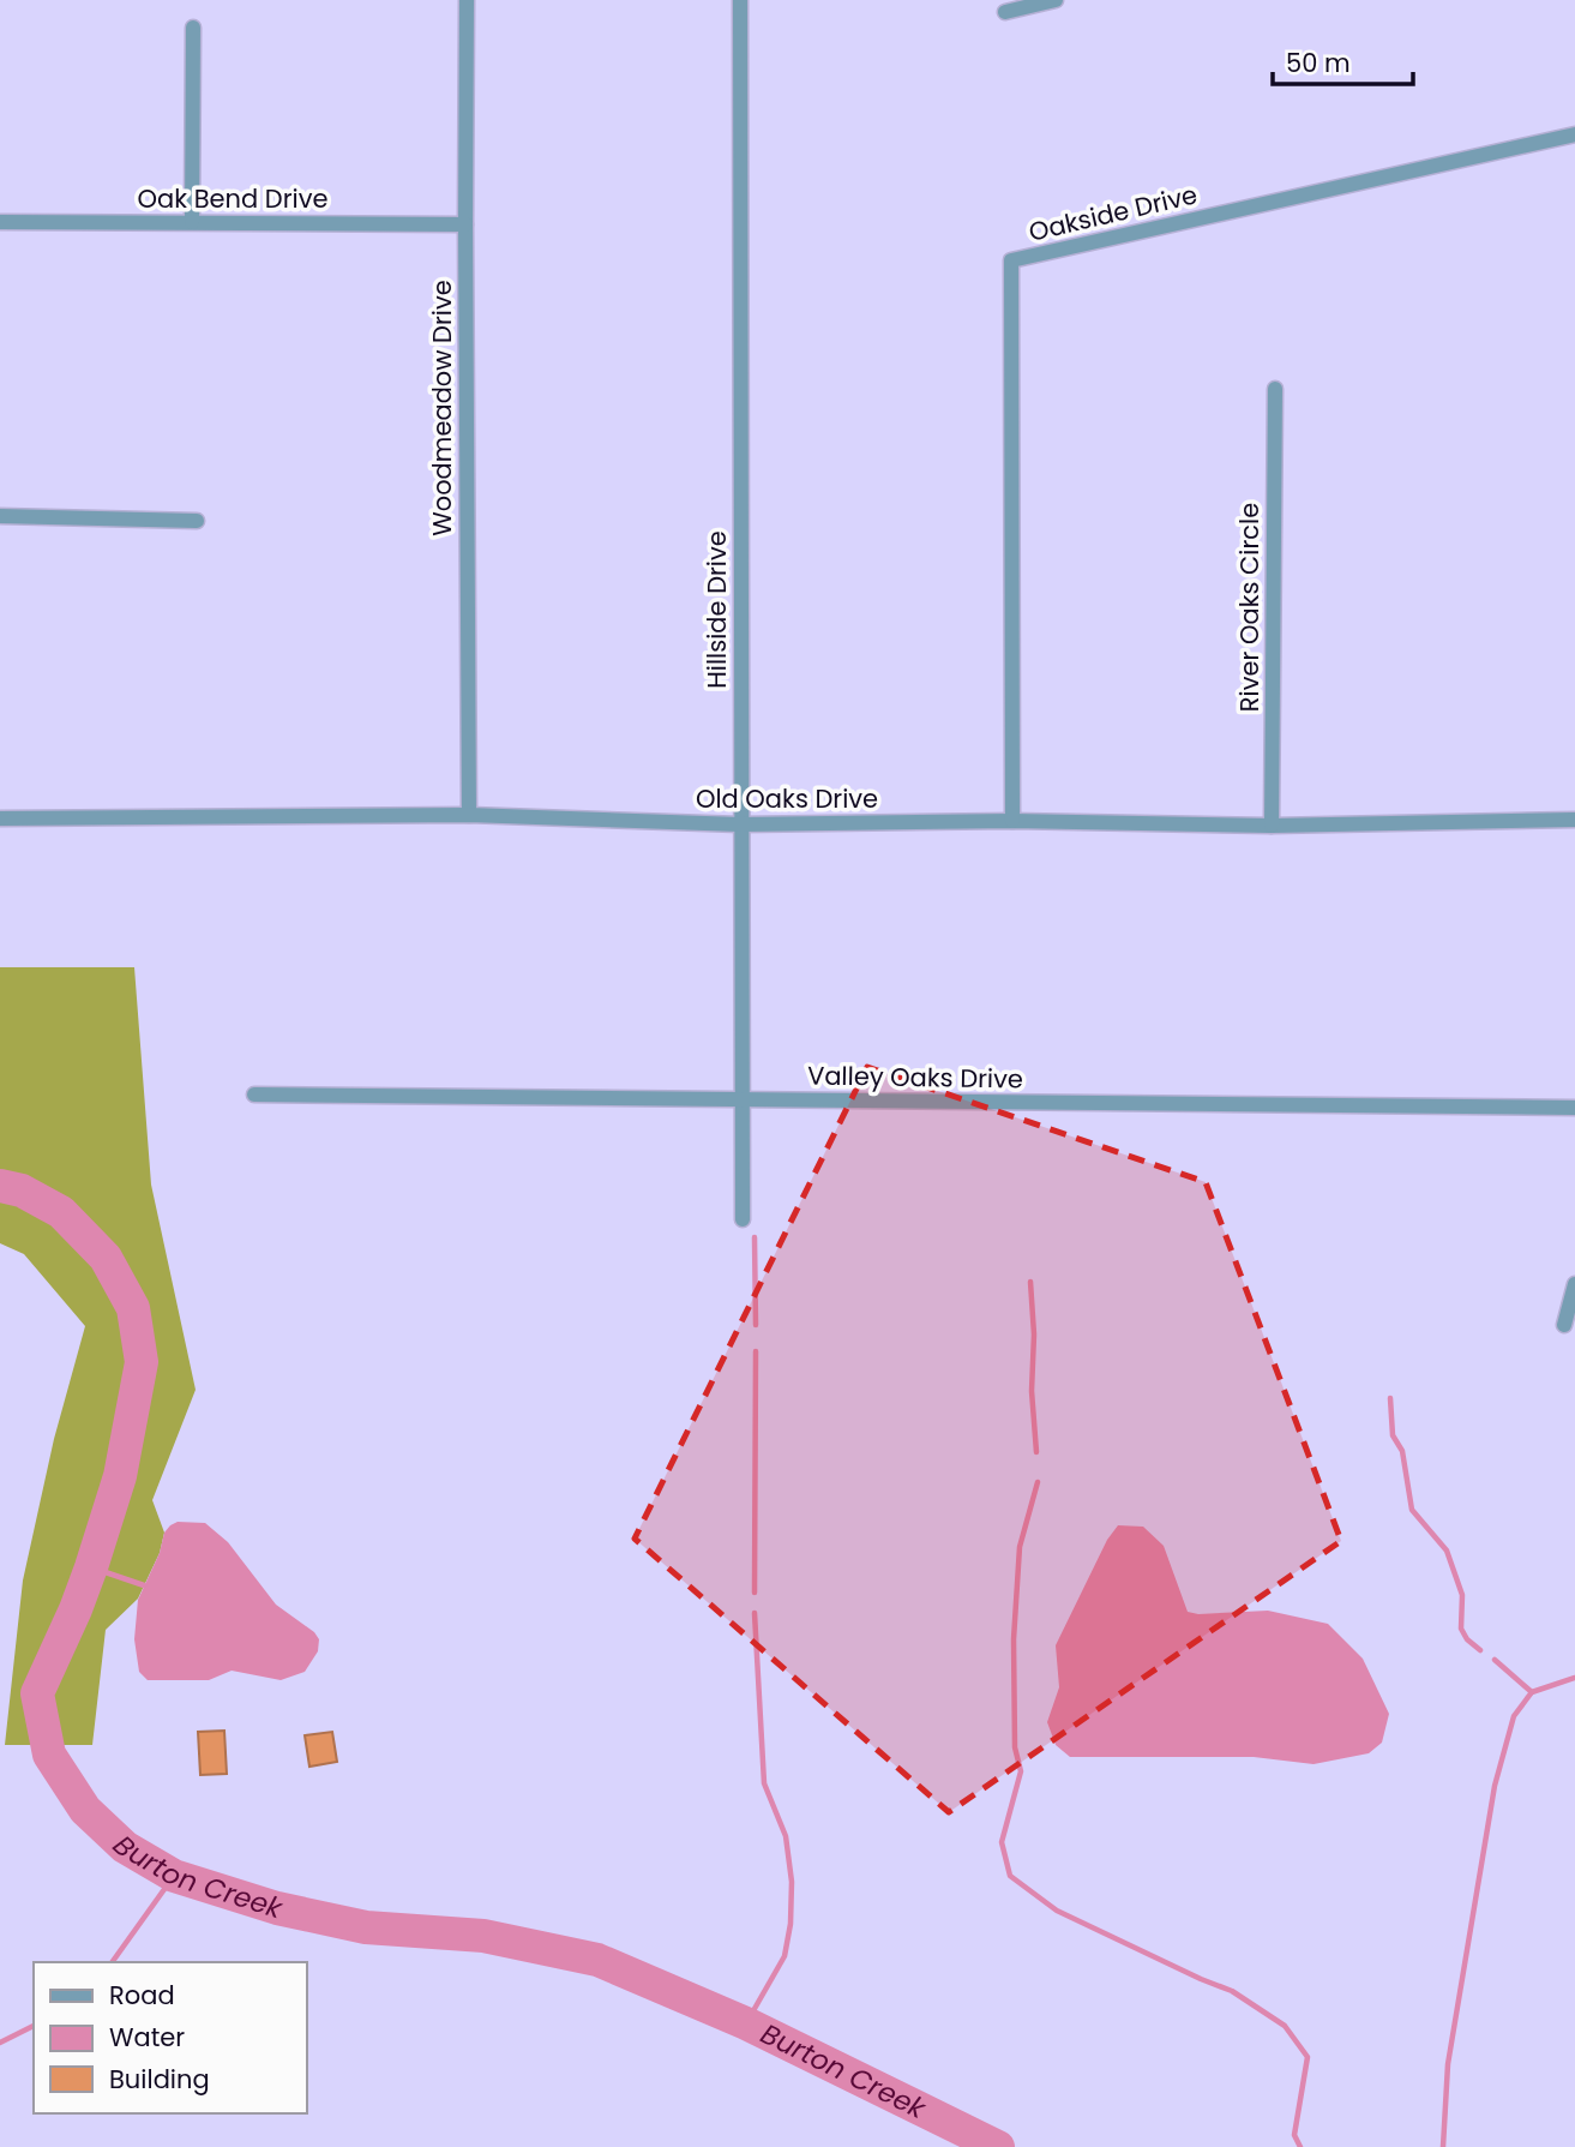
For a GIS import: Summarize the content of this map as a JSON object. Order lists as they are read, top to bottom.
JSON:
{
  "streets": {
    "street": [
      "Oak Bend Drive",
      "Oakside Drive",
      "Woodmeadow Drive",
      "River Oaks Circle",
      "Hillside Drive",
      "Old Oaks Drive",
      "Valley Oaks Drive"
    ]
  },
  "crossings": [
    ["Oak Bend Drive", "Woodmeadow Drive"],
    ["Oakside Drive", "Old Oaks Drive"],
    ["Woodmeadow Drive", "Old Oaks Drive"],
    ["River Oaks Circle", "Old Oaks Drive"],
    ["Hillside Drive", "Old Oaks Drive"],
    ["Hillside Drive", "Valley Oaks Drive"]
  ],
  "water": ["Burton Creek"],
  "legend": ["Road", "Water", "Building"],
  "scale_bar": "50 m"
}
